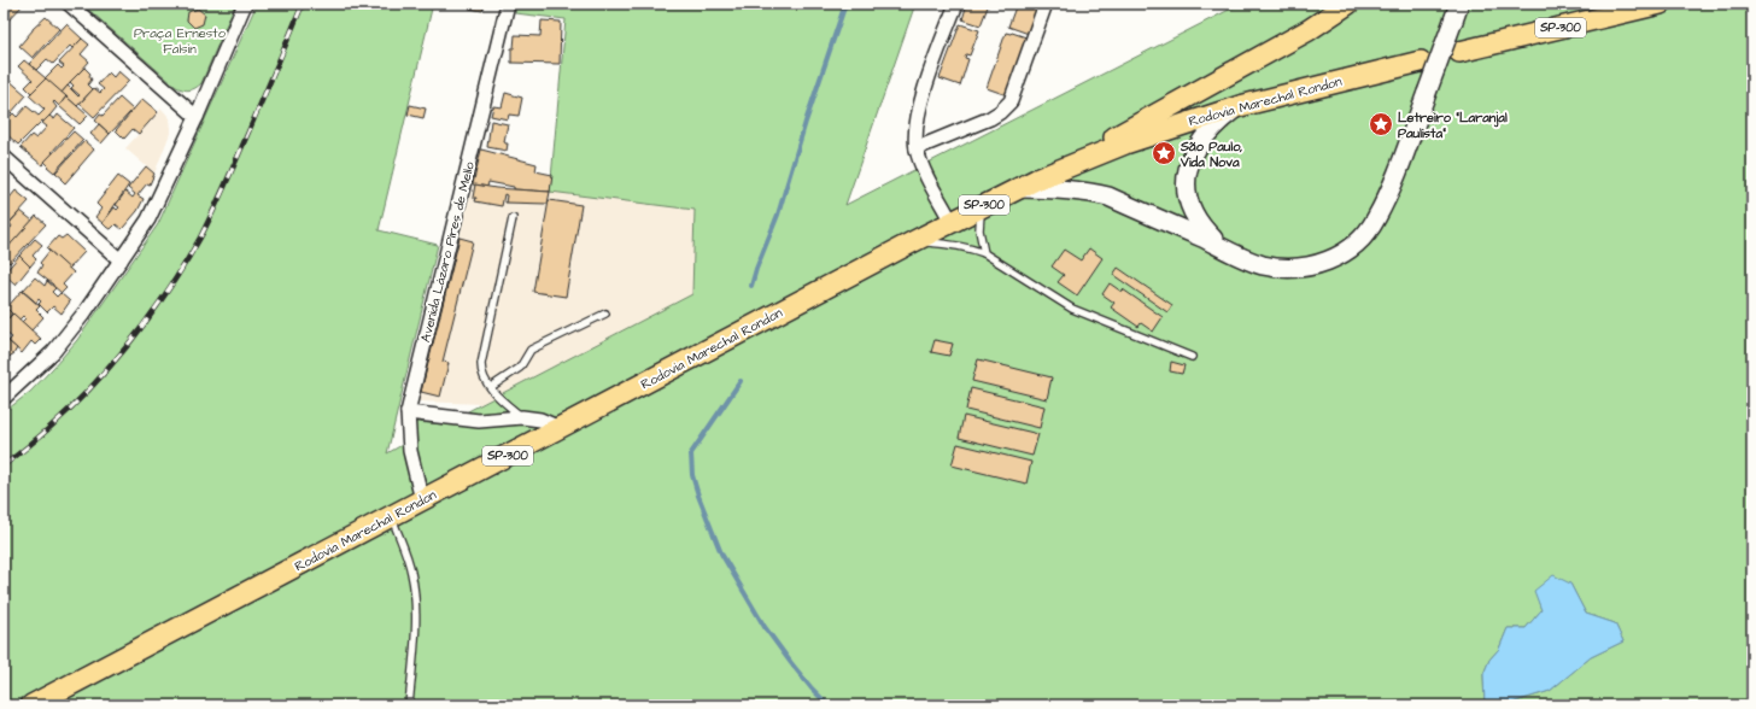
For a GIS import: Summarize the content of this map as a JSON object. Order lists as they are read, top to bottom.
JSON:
{
  "streets": {
    "main road": ["SP-300", "Rodovia Marechal Rondon"],
    "street": ["Avenida Lázaro Pires de Mello"]
  },
  "crossings": [
    ["Rodovia Marechal Rondon", "Avenida Lázaro Pires de Mello"]
  ],
  "parks": ["Praça Ernesto Falsin"],
  "places": {
    "place": ["Letreiro \"Laranjal Paulista\"", "São Paulo, Vida Nova"]
  }
}
